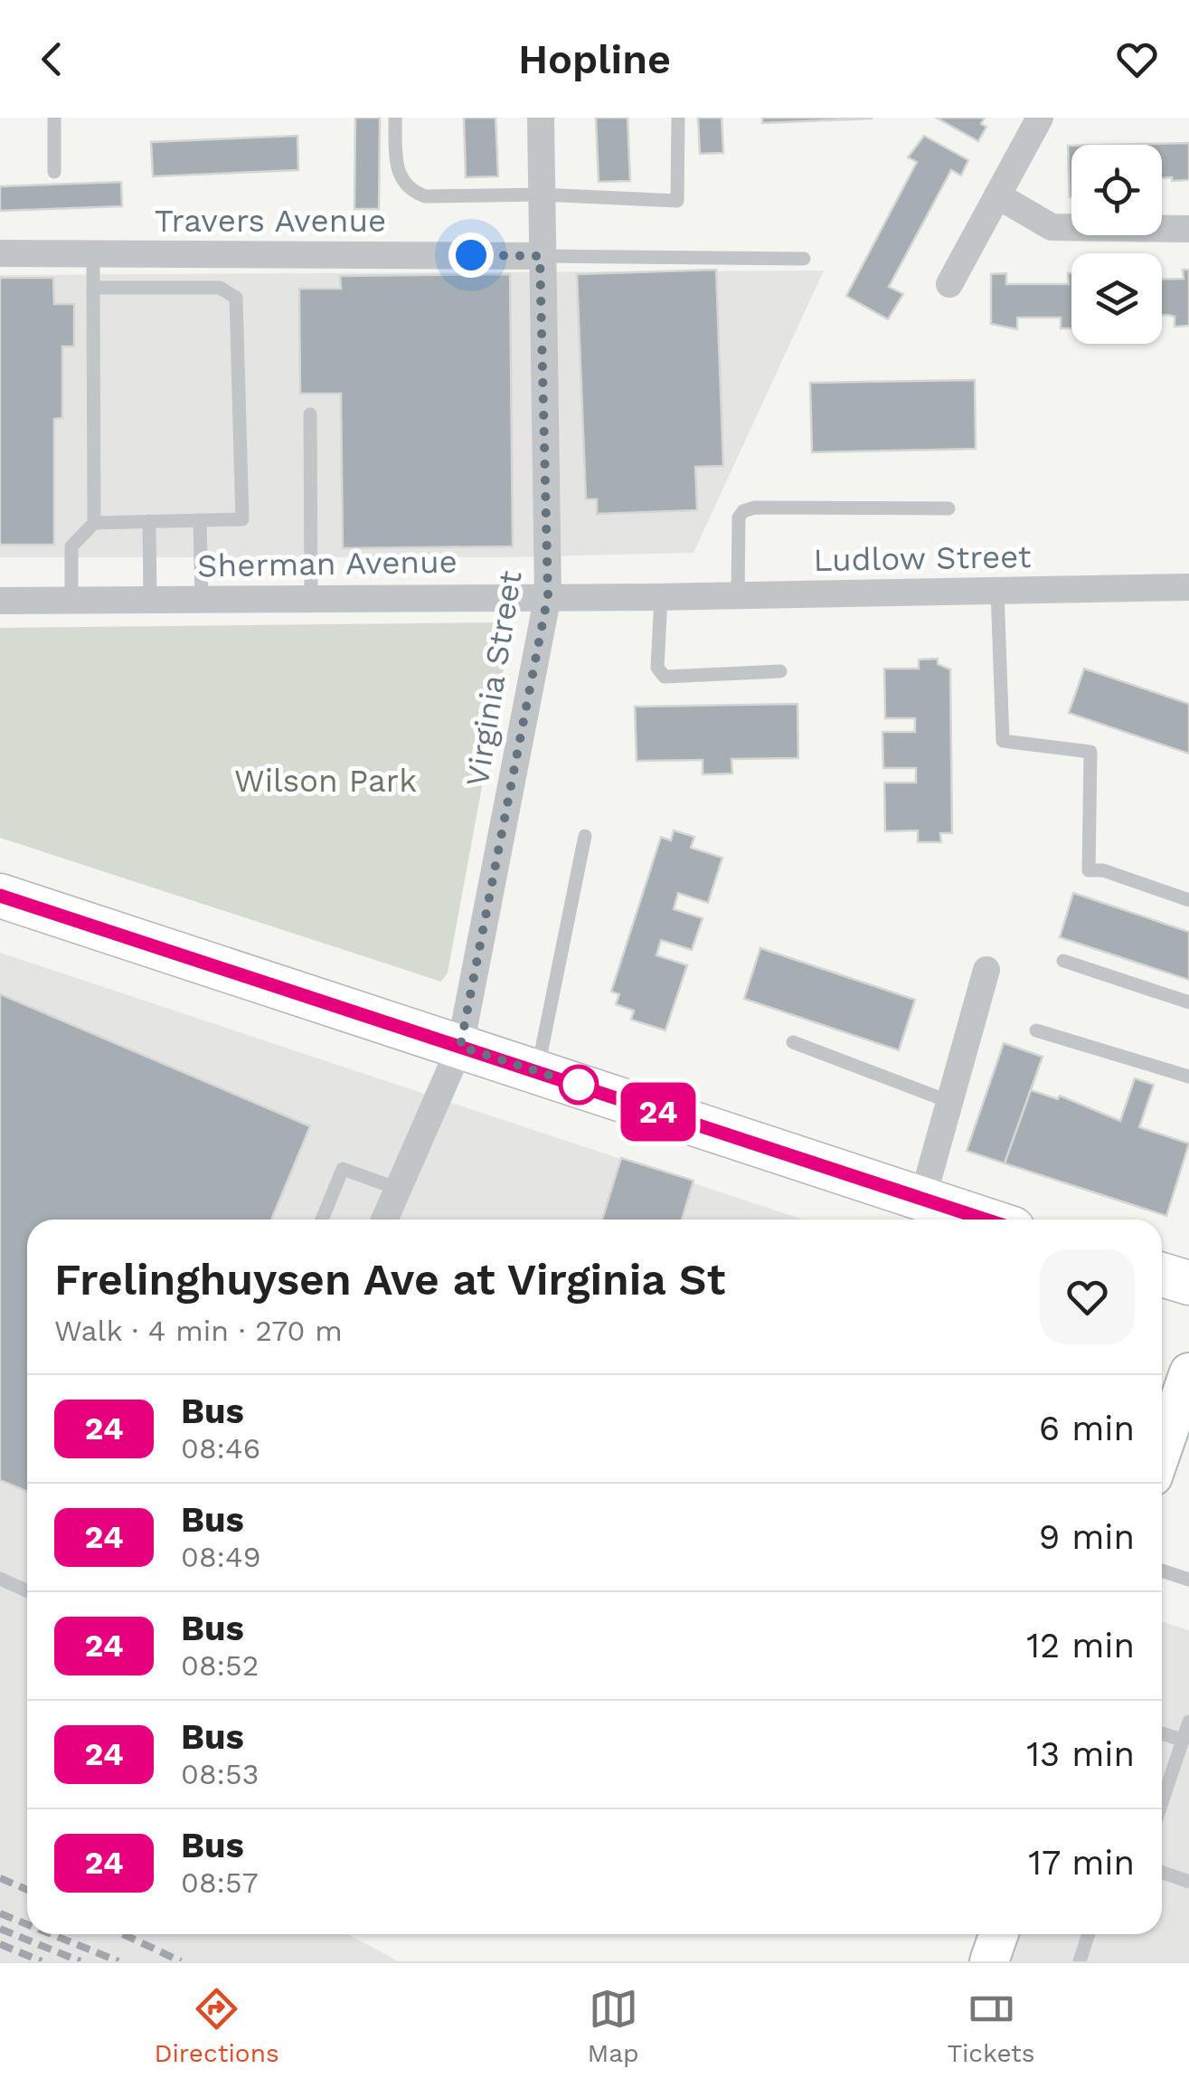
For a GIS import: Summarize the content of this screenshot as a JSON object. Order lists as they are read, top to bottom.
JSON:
{
  "streets": {
    "street": [
      "Travers Avenue",
      "Ludlow Street",
      "Sherman Avenue",
      "Virginia Street"
    ]
  },
  "crossings": [
    ["Travers Avenue", "Virginia Street"],
    ["Ludlow Street", "Sherman Avenue"],
    ["Sherman Avenue", "Virginia Street"]
  ],
  "parks": ["Wilson Park"],
  "lines": ["bus line 24"],
  "page": {
    "header": "Hopline",
    "on_map": "24",
    "heading": ["Frelinghuysen Ave at Virginia St", "Walk · 4 min · 270 m"],
    "list": [
      {
        "mark": "24",
        "name": "Bus",
        "note": "08:46",
        "value": "6 min"
      },
      {
        "mark": "24",
        "name": "Bus",
        "note": "08:49",
        "value": "9 min"
      },
      {
        "mark": "24",
        "name": "Bus",
        "note": "08:52",
        "value": "12 min"
      },
      {
        "mark": "24",
        "name": "Bus",
        "note": "08:53",
        "value": "13 min"
      },
      {
        "mark": "24",
        "name": "Bus",
        "note": "08:57",
        "value": "17 min"
      }
    ],
    "tabs": ["Directions", "Map", "Tickets"]
  }
}
